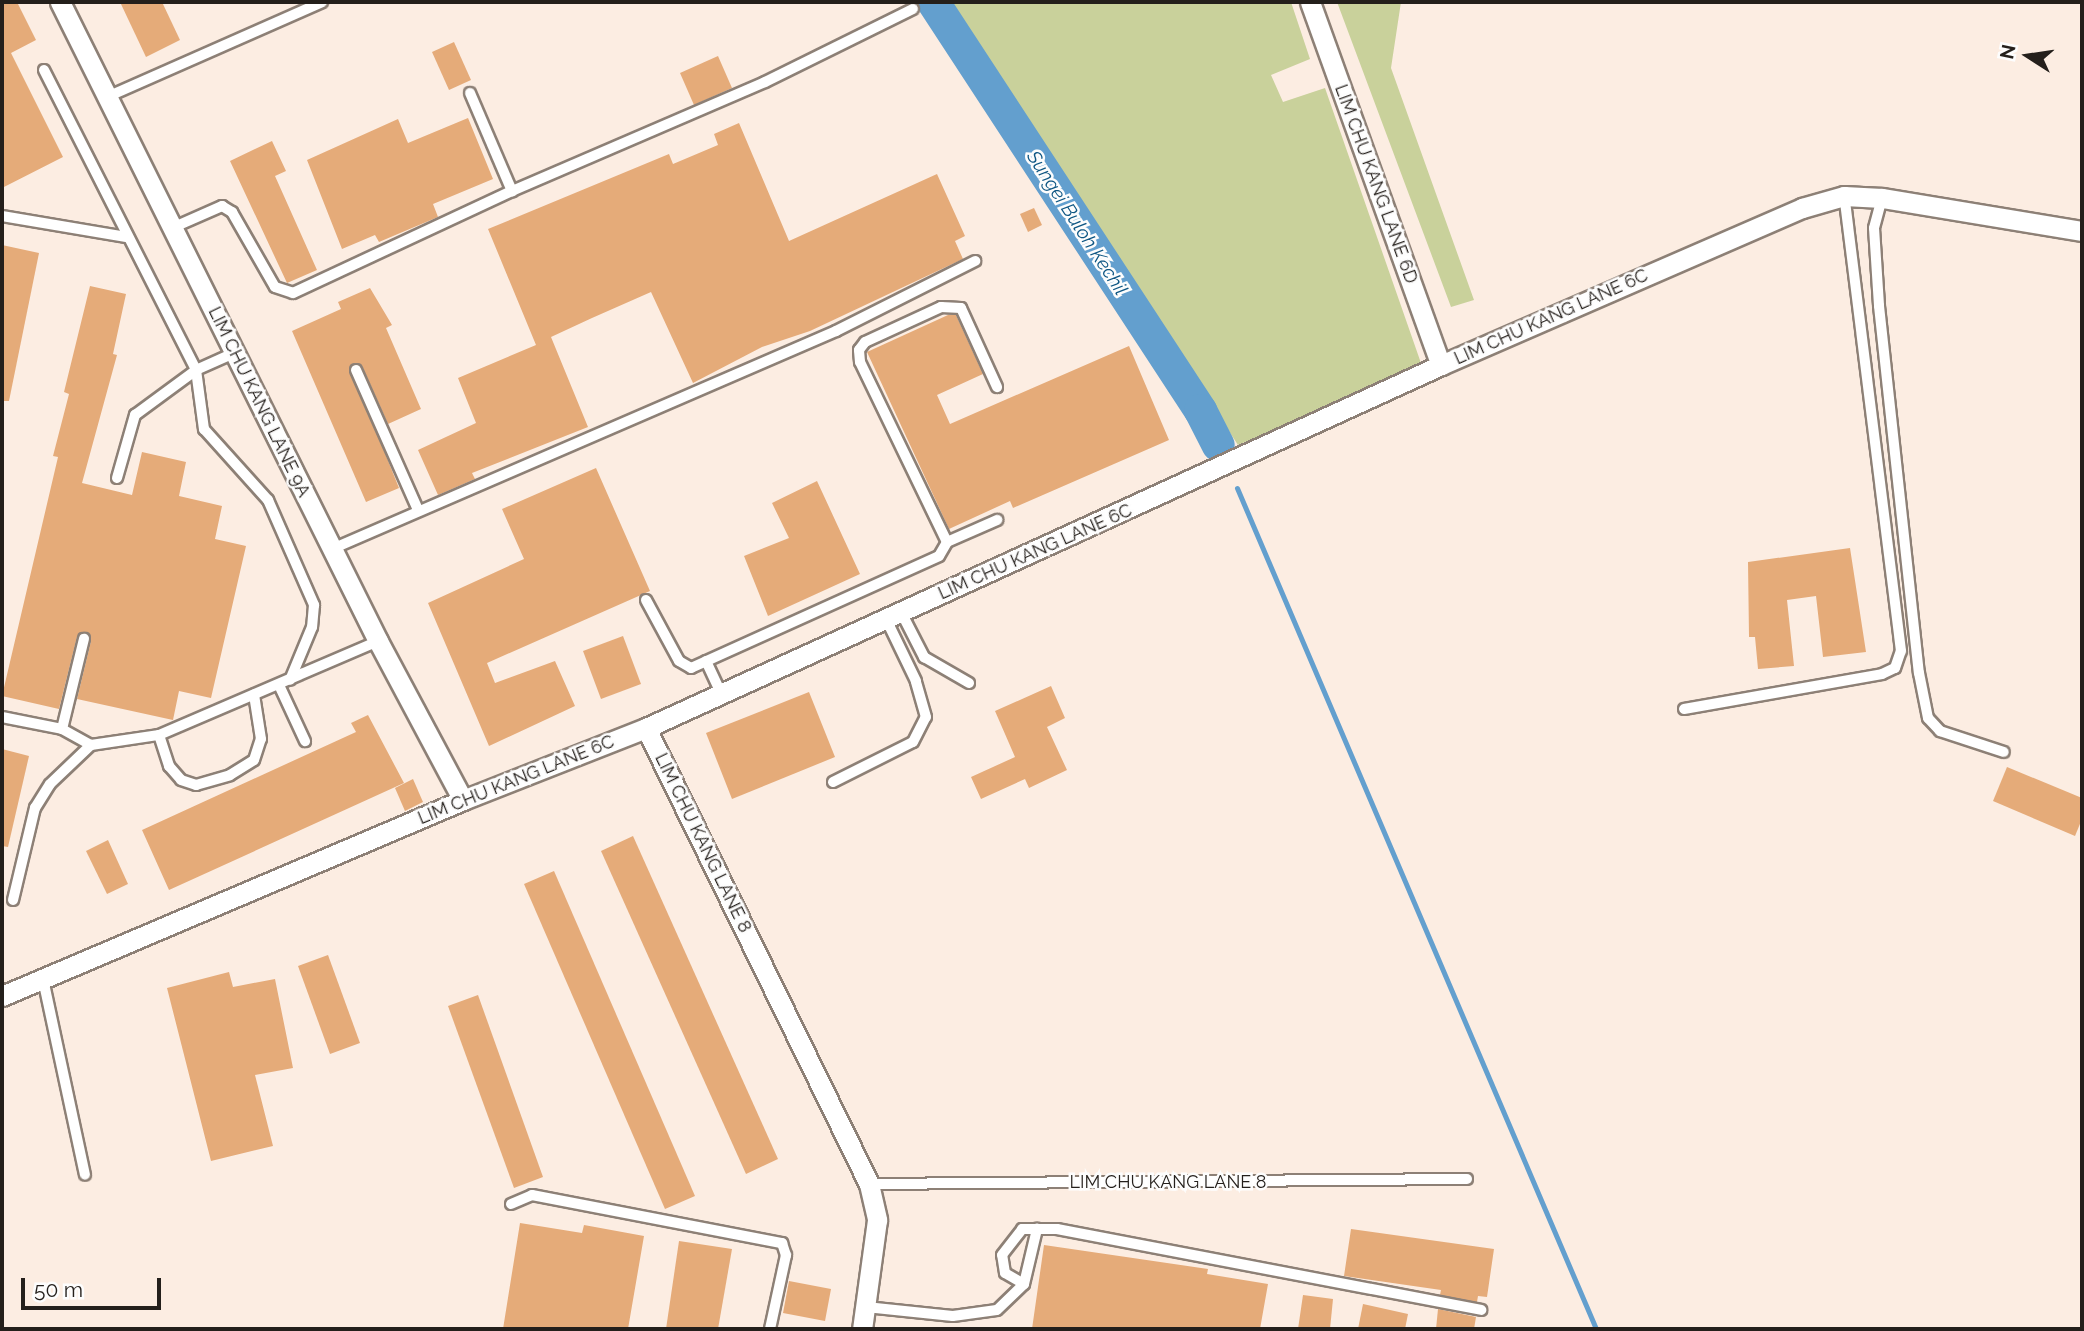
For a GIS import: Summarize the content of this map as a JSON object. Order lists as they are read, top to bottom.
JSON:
{
  "streets": {
    "street": [
      "LIM CHU KANG LANE 6D",
      "LIM CHU KANG LANE 6C",
      "LIM CHU KANG LANE 9A",
      "LIM CHU KANG LANE 8"
    ]
  },
  "crossings": [
    ["LIM CHU KANG LANE 6D", "LIM CHU KANG LANE 6C"],
    ["LIM CHU KANG LANE 6C", "LIM CHU KANG LANE 9A"],
    ["LIM CHU KANG LANE 6C", "LIM CHU KANG LANE 8"]
  ],
  "water": ["Sungei Buloh Kechil"],
  "scale_bar": "50 m",
  "north": "left"
}
